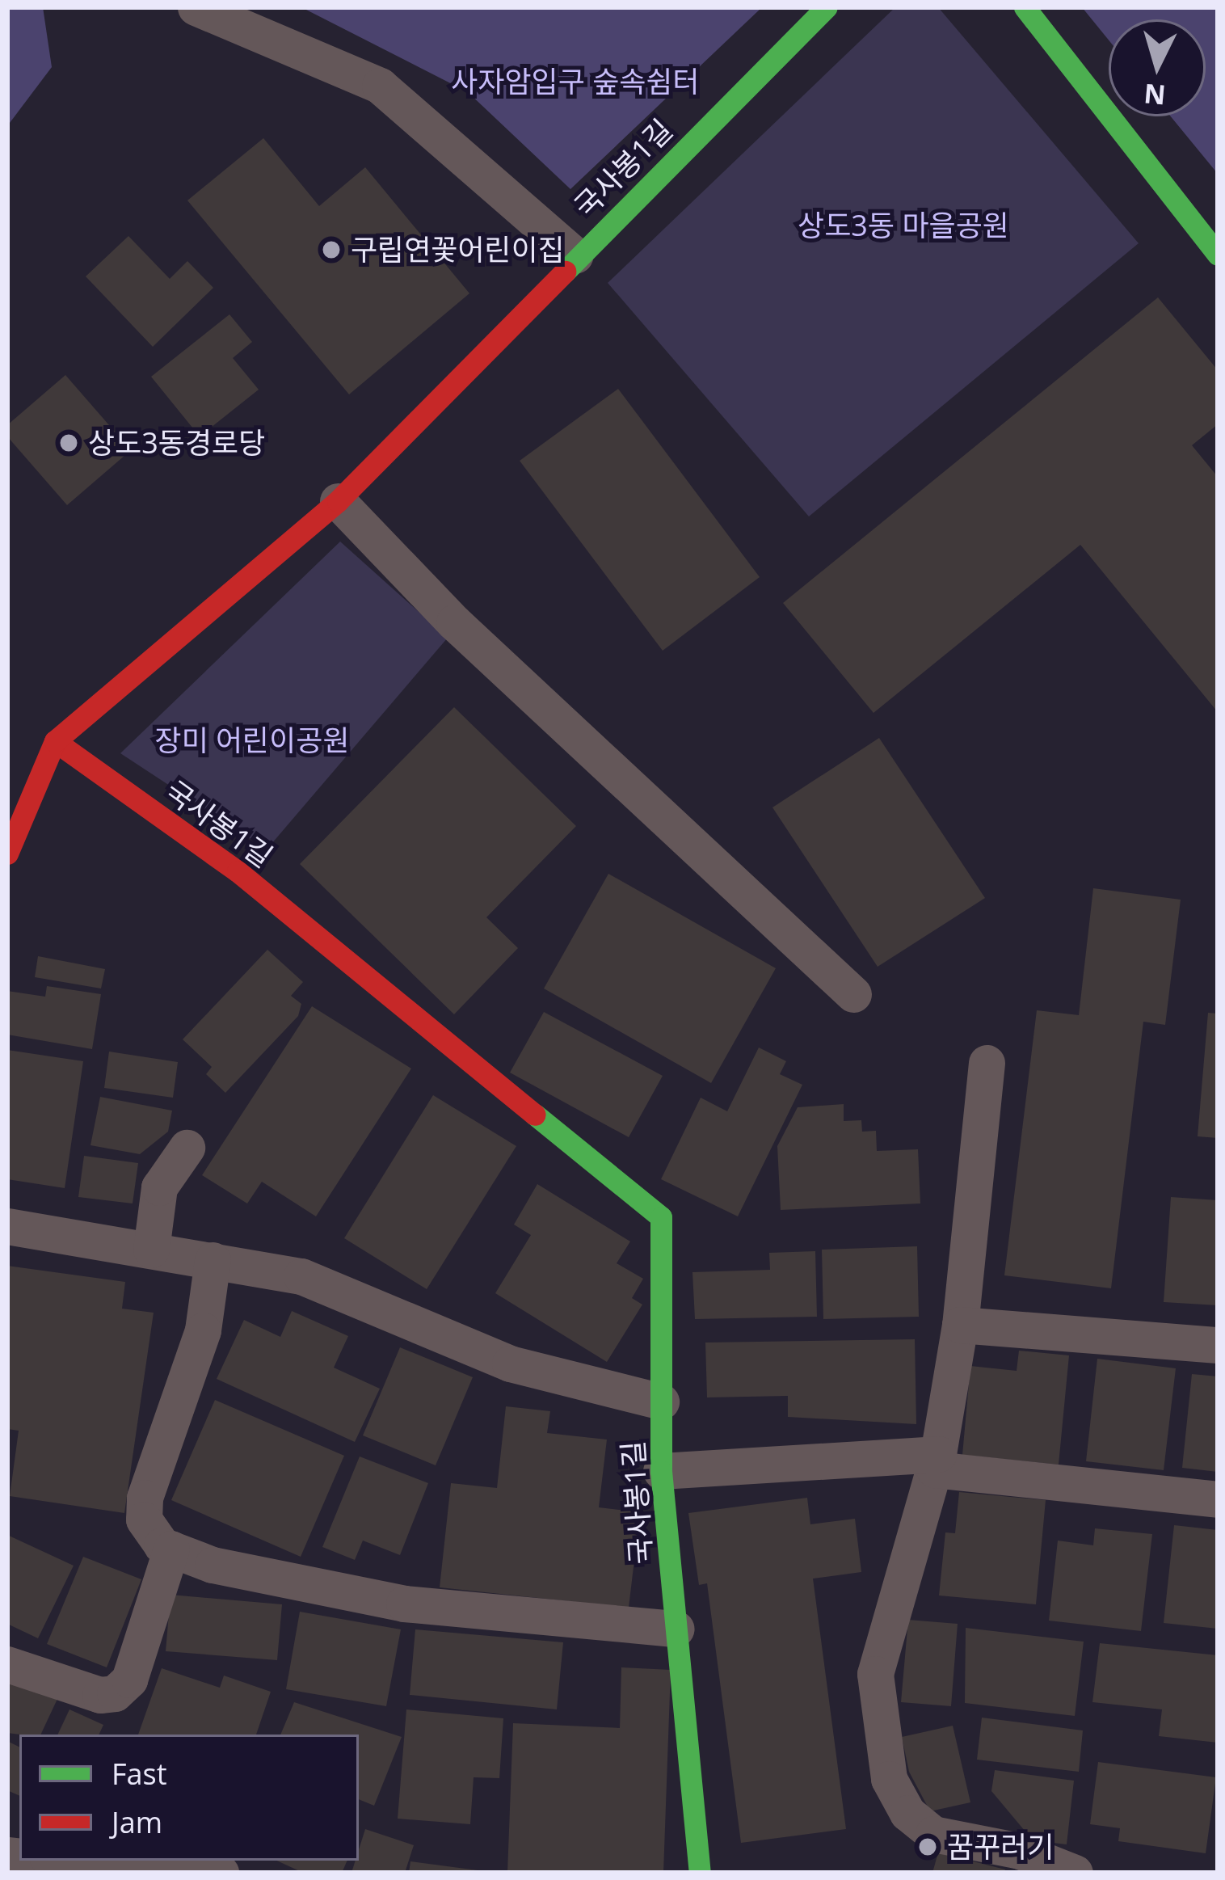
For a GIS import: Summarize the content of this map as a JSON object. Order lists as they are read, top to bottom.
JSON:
{
  "streets": {
    "street": ["국사봉1길"]
  },
  "parks": ["사자암입구 숲속쉼터", "상도3동 마을공원", "장미 어린이공원"],
  "places": ["구립연꽃어린이집", "상도3동경로당", "꿈꾸러기"],
  "legend": ["Fast", "Jam"],
  "north": "bottom"
}
